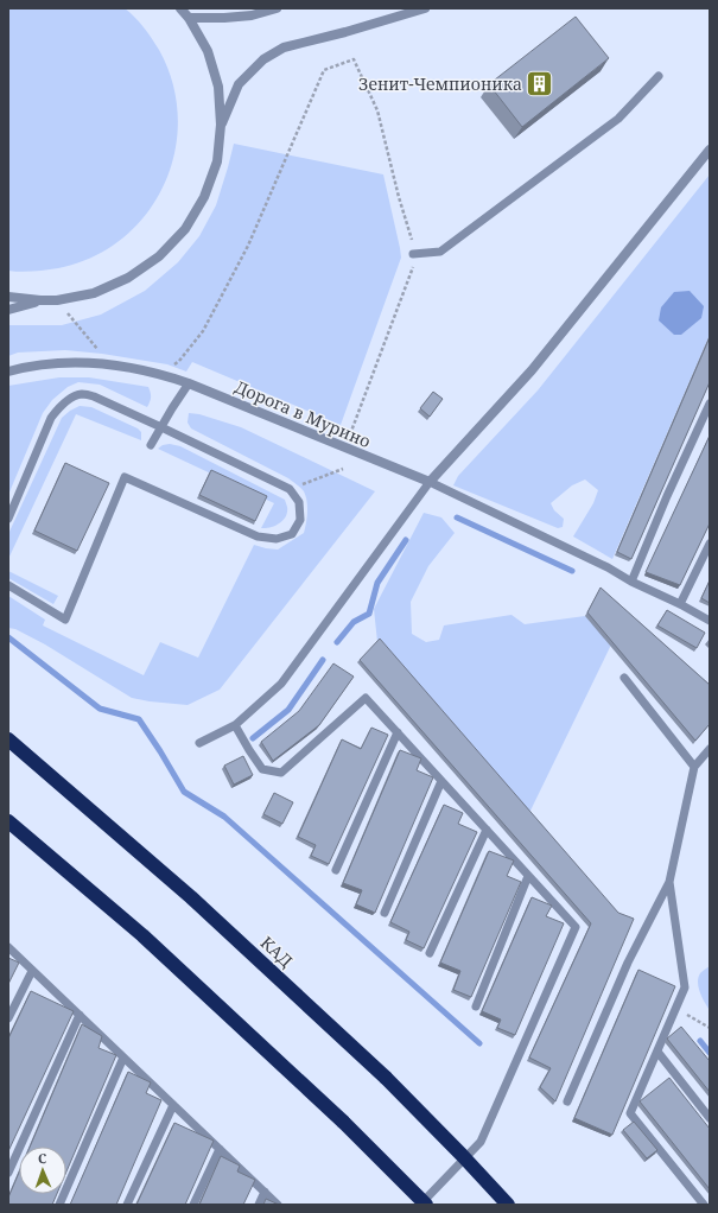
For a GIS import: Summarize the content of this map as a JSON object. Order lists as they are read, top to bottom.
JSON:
{
  "streets": {
    "highway": ["КАД"],
    "street": ["Дорога в Мурино"]
  },
  "places": {
    "building": ["Зенит-Чемпионика"]
  },
  "north": "top"
}
